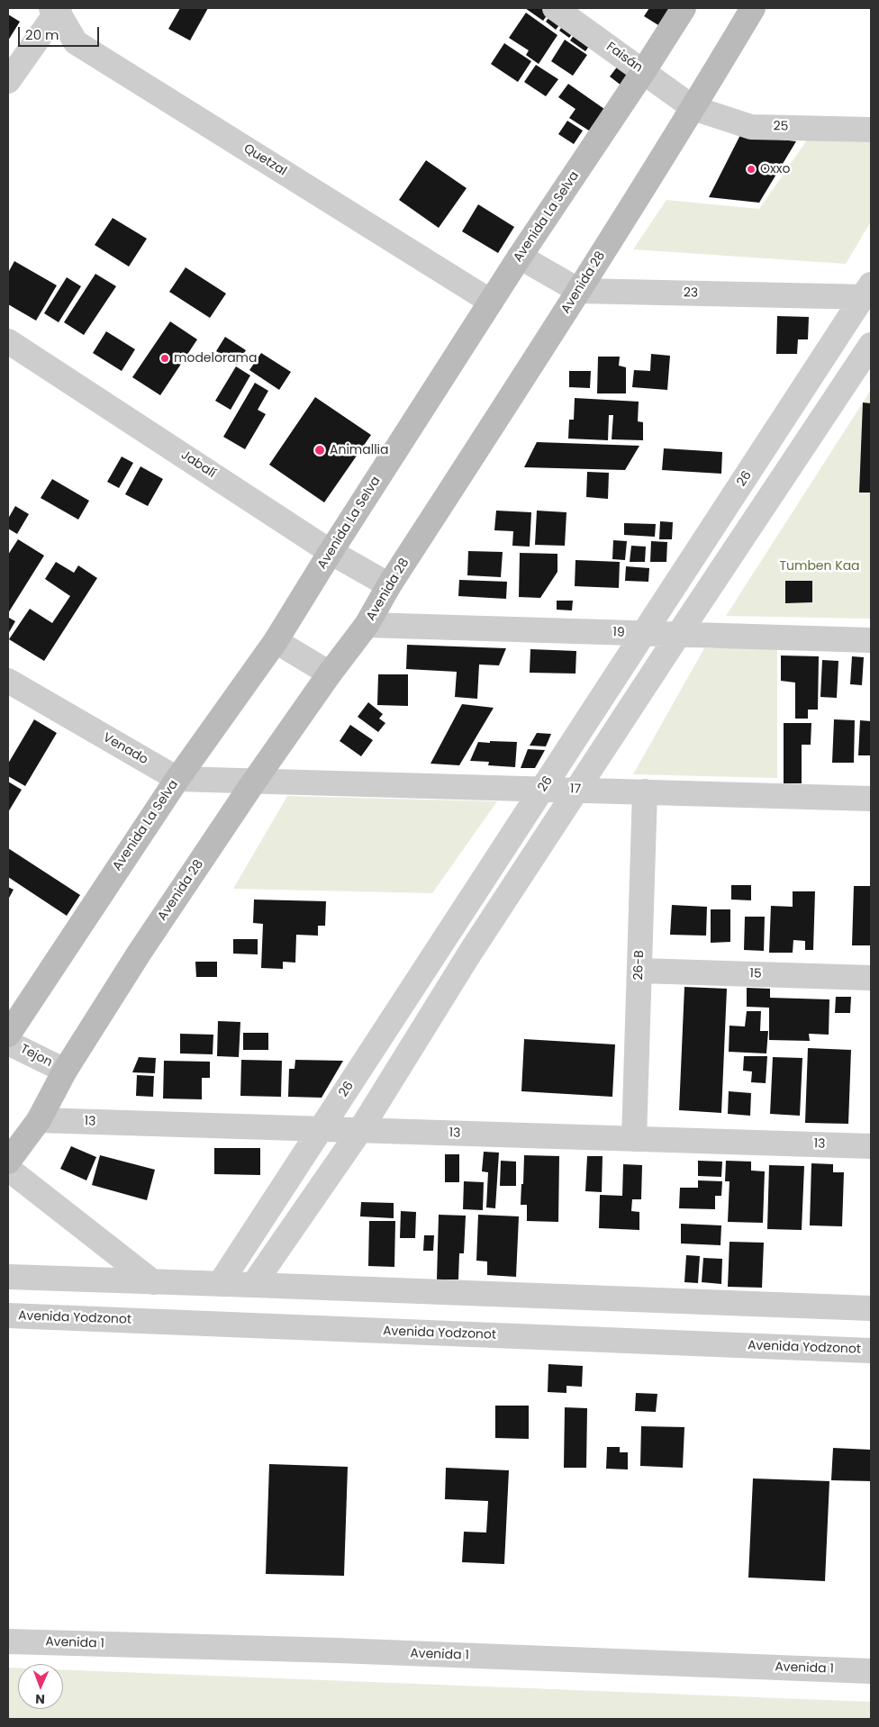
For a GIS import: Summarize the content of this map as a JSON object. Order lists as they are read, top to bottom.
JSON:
{
  "streets": {
    "street": [
      "Faisán",
      "25",
      "Quetzal",
      "Avenida La Selva",
      "Avenida 28",
      "23",
      "Jabalí",
      "26",
      "19",
      "Venado",
      "17",
      "26-B",
      "15",
      "Tejon",
      "13",
      "Avenida Yodzonot",
      "Avenida 1"
    ]
  },
  "crossings": [
    ["Faisán", "25"],
    ["Faisán", "Avenida La Selva"],
    ["Faisán", "Avenida 28"],
    ["25", "Avenida 28"],
    ["Quetzal", "Avenida La Selva"],
    ["Avenida La Selva", "23"],
    ["Avenida La Selva", "Jabalí"],
    ["Avenida La Selva", "Venado"],
    ["Avenida 28", "23"],
    ["Avenida 28", "Jabalí"],
    ["Avenida 28", "19"],
    ["Avenida 28", "Venado"],
    ["Avenida 28", "17"],
    ["Avenida 28", "Tejon"],
    ["Avenida 28", "13"],
    ["23", "26"],
    ["26", "19"],
    ["26", "17"],
    ["26", "13"],
    ["Venado", "17"],
    ["17", "26-B"],
    ["26-B", "15"],
    ["26-B", "13"]
  ],
  "parks": ["Tumben Kaa"],
  "places": ["Oxxo", "modelorama", "Animallia"],
  "scale_bar": "20 m",
  "north": "bottom"
}
